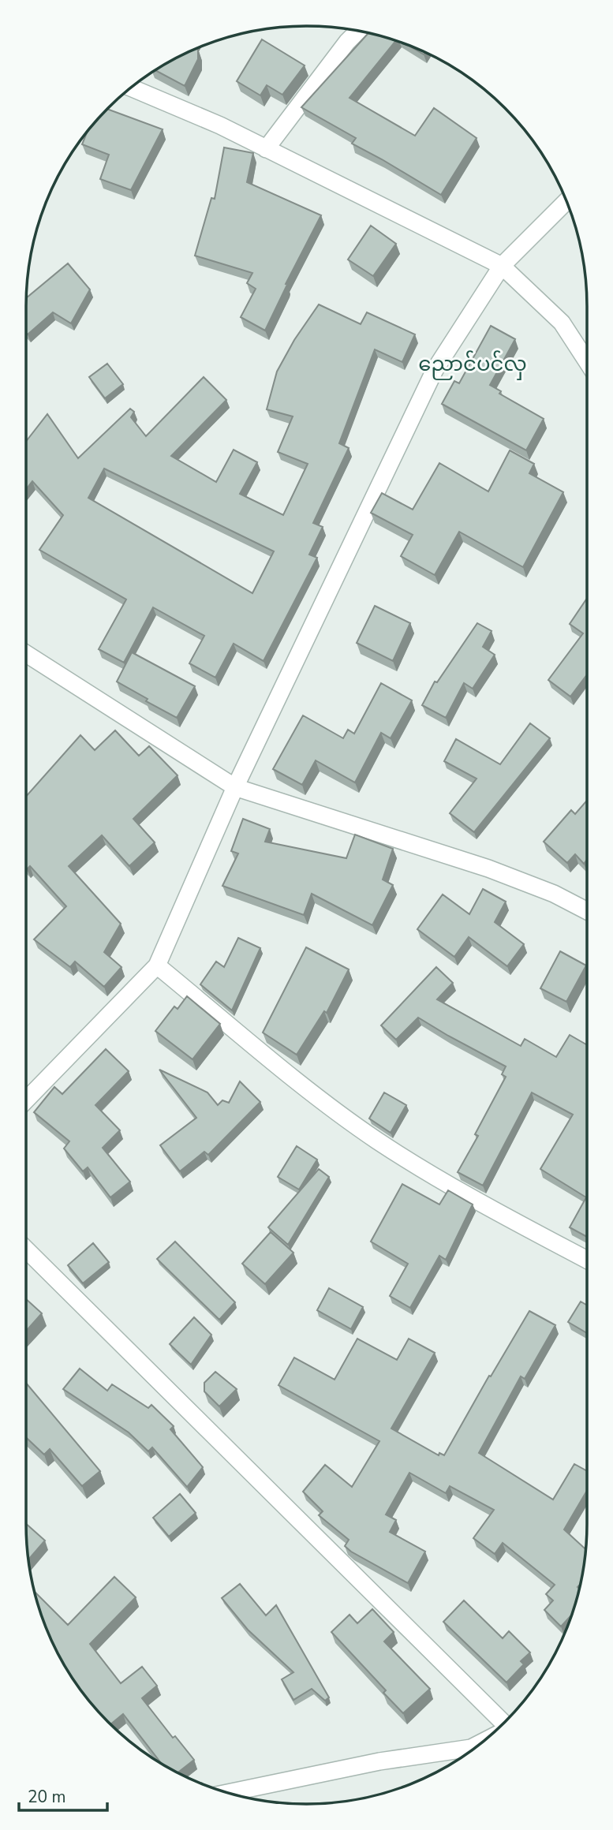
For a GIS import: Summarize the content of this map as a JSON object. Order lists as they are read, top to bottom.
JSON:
{
  "districts": ["ညောင်ပင်လှ"],
  "scale_bar": "20 m"
}
